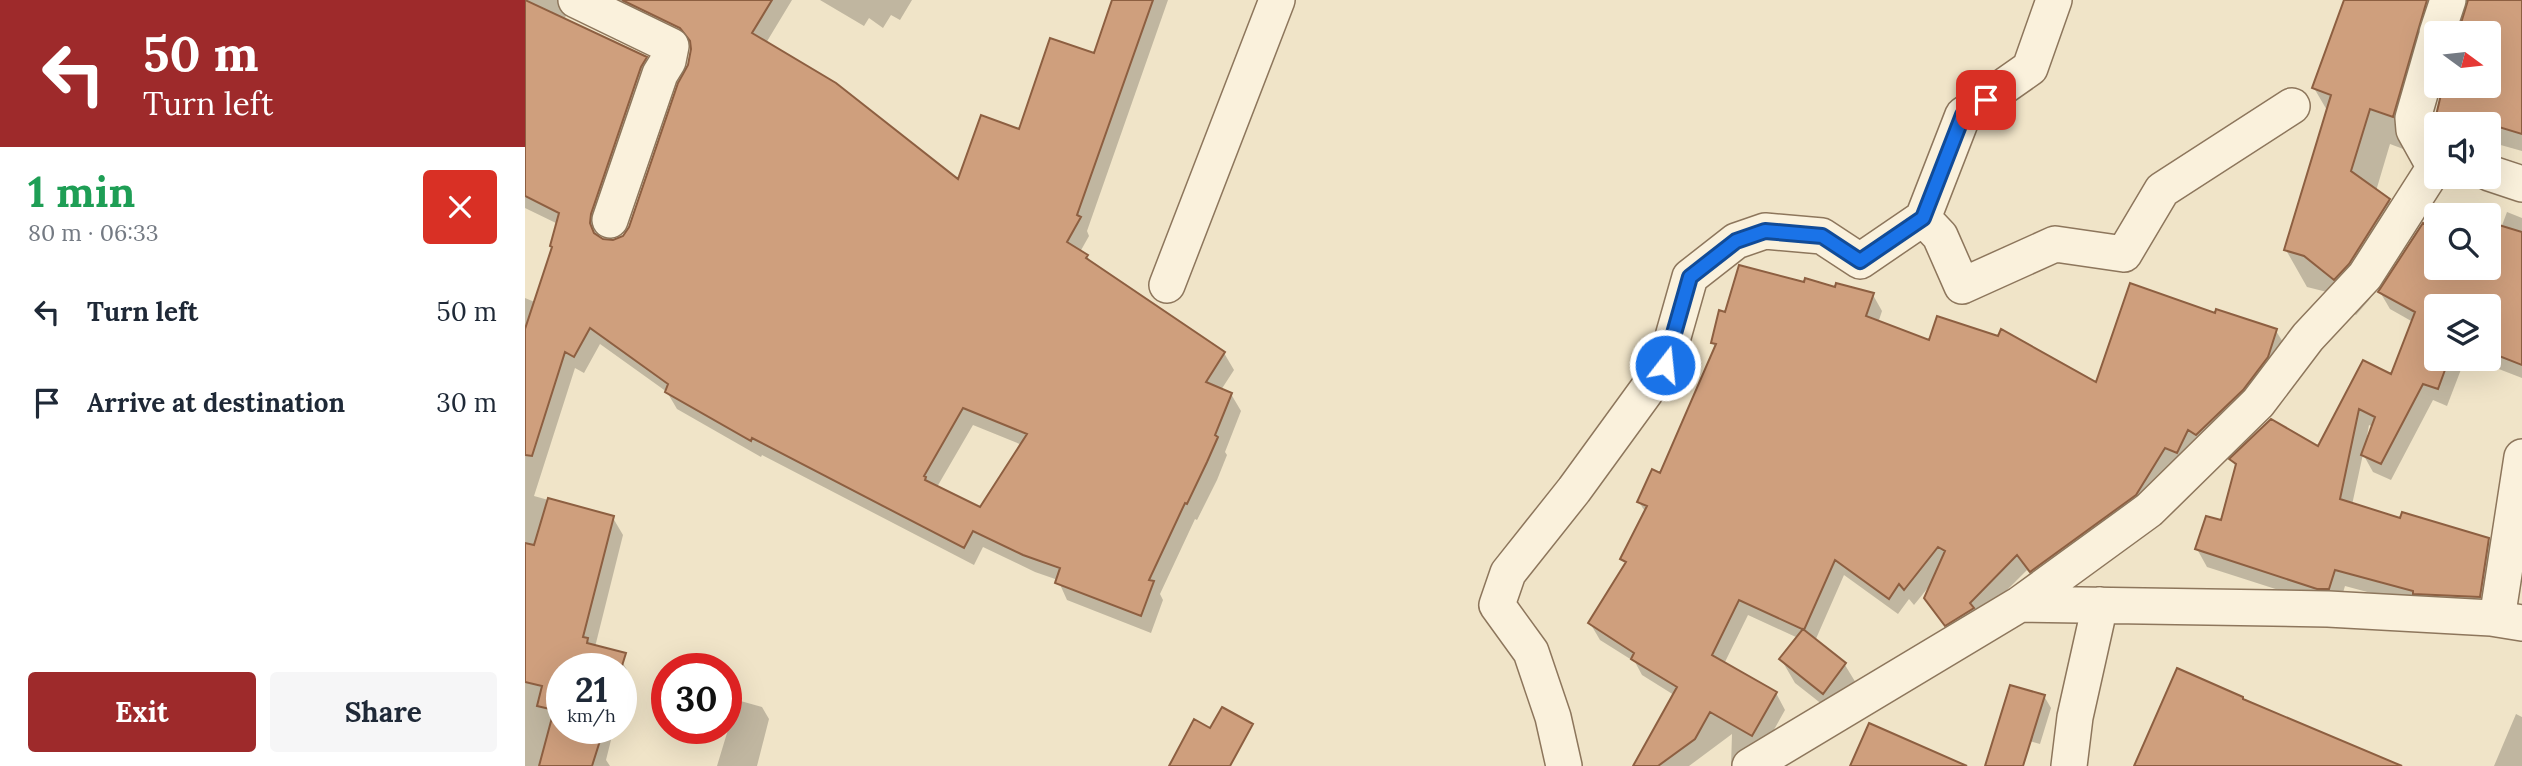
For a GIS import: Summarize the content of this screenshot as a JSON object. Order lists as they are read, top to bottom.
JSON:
{
  "north": "right",
  "page": {
    "turn": ["50 m", "Turn left"],
    "heading": ["1 min", "80 m · 06:33"],
    "list": [
      {
        "name": "Turn left",
        "value": "50 m"
      },
      {
        "name": "Arrive at destination",
        "value": "30 m"
      }
    ],
    "speed": "21 km/h",
    "limit": "30",
    "buttons": ["Exit", "Share"]
  }
}
